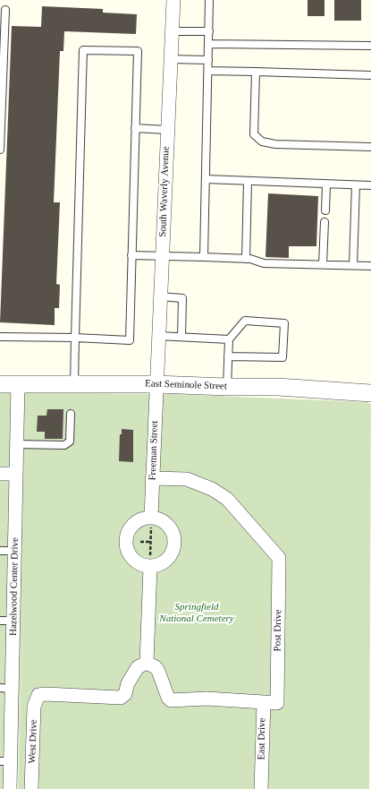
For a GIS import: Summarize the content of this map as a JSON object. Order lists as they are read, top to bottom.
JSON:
{
  "streets": {
    "street": [
      "South Waverly Avenue",
      "East Seminole Street",
      "Freeman Street",
      "Hazelwood Center Drive",
      "Post Drive",
      "East Drive",
      "West Drive"
    ]
  },
  "crossings": [
    ["South Waverly Avenue", "East Seminole Street"],
    ["South Waverly Avenue", "Freeman Street"],
    ["East Seminole Street", "Freeman Street"],
    ["East Seminole Street", "Hazelwood Center Drive"],
    ["Freeman Street", "Post Drive"],
    ["Post Drive", "East Drive"]
  ],
  "parks": ["Springfield National Cemetery"]
}
